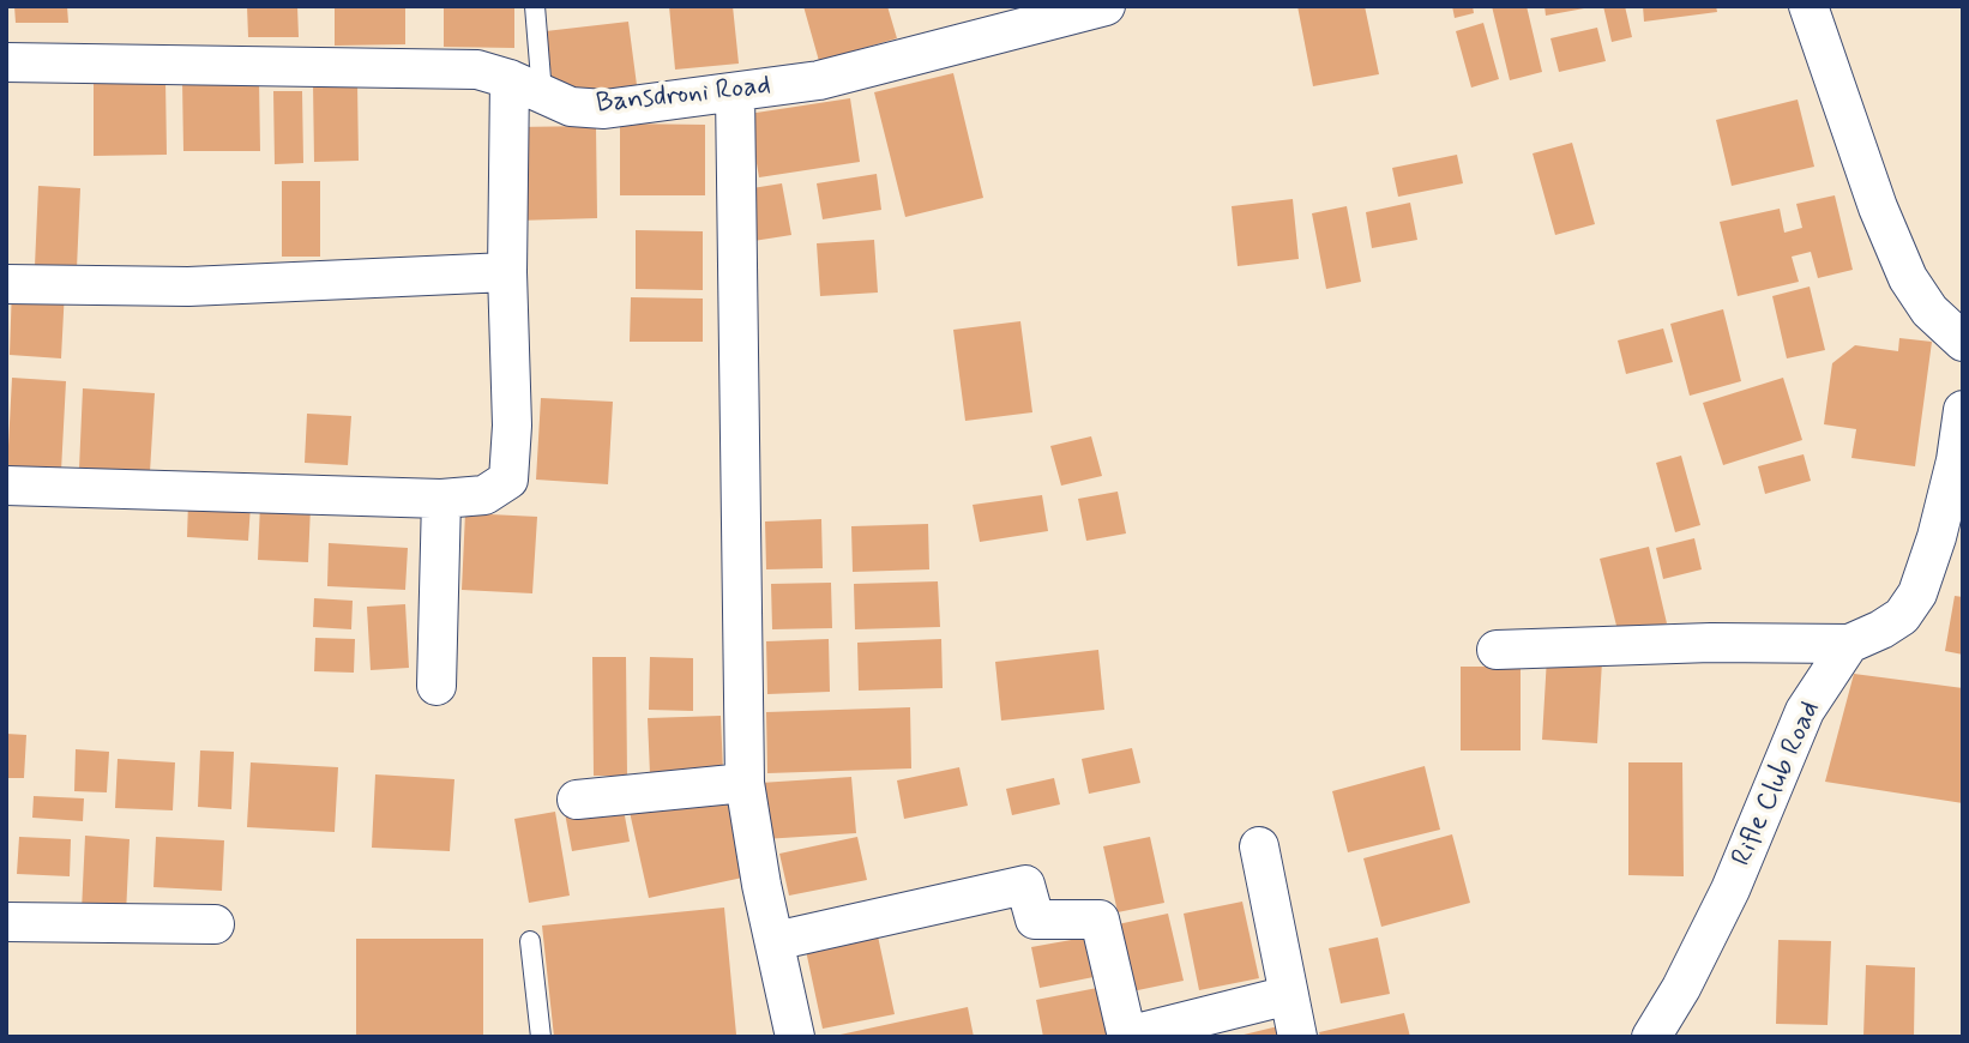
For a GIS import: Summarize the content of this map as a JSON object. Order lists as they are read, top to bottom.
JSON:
{
  "streets": {
    "street": ["Bansdroni Road", "Rifle Club Road"]
  }
}
